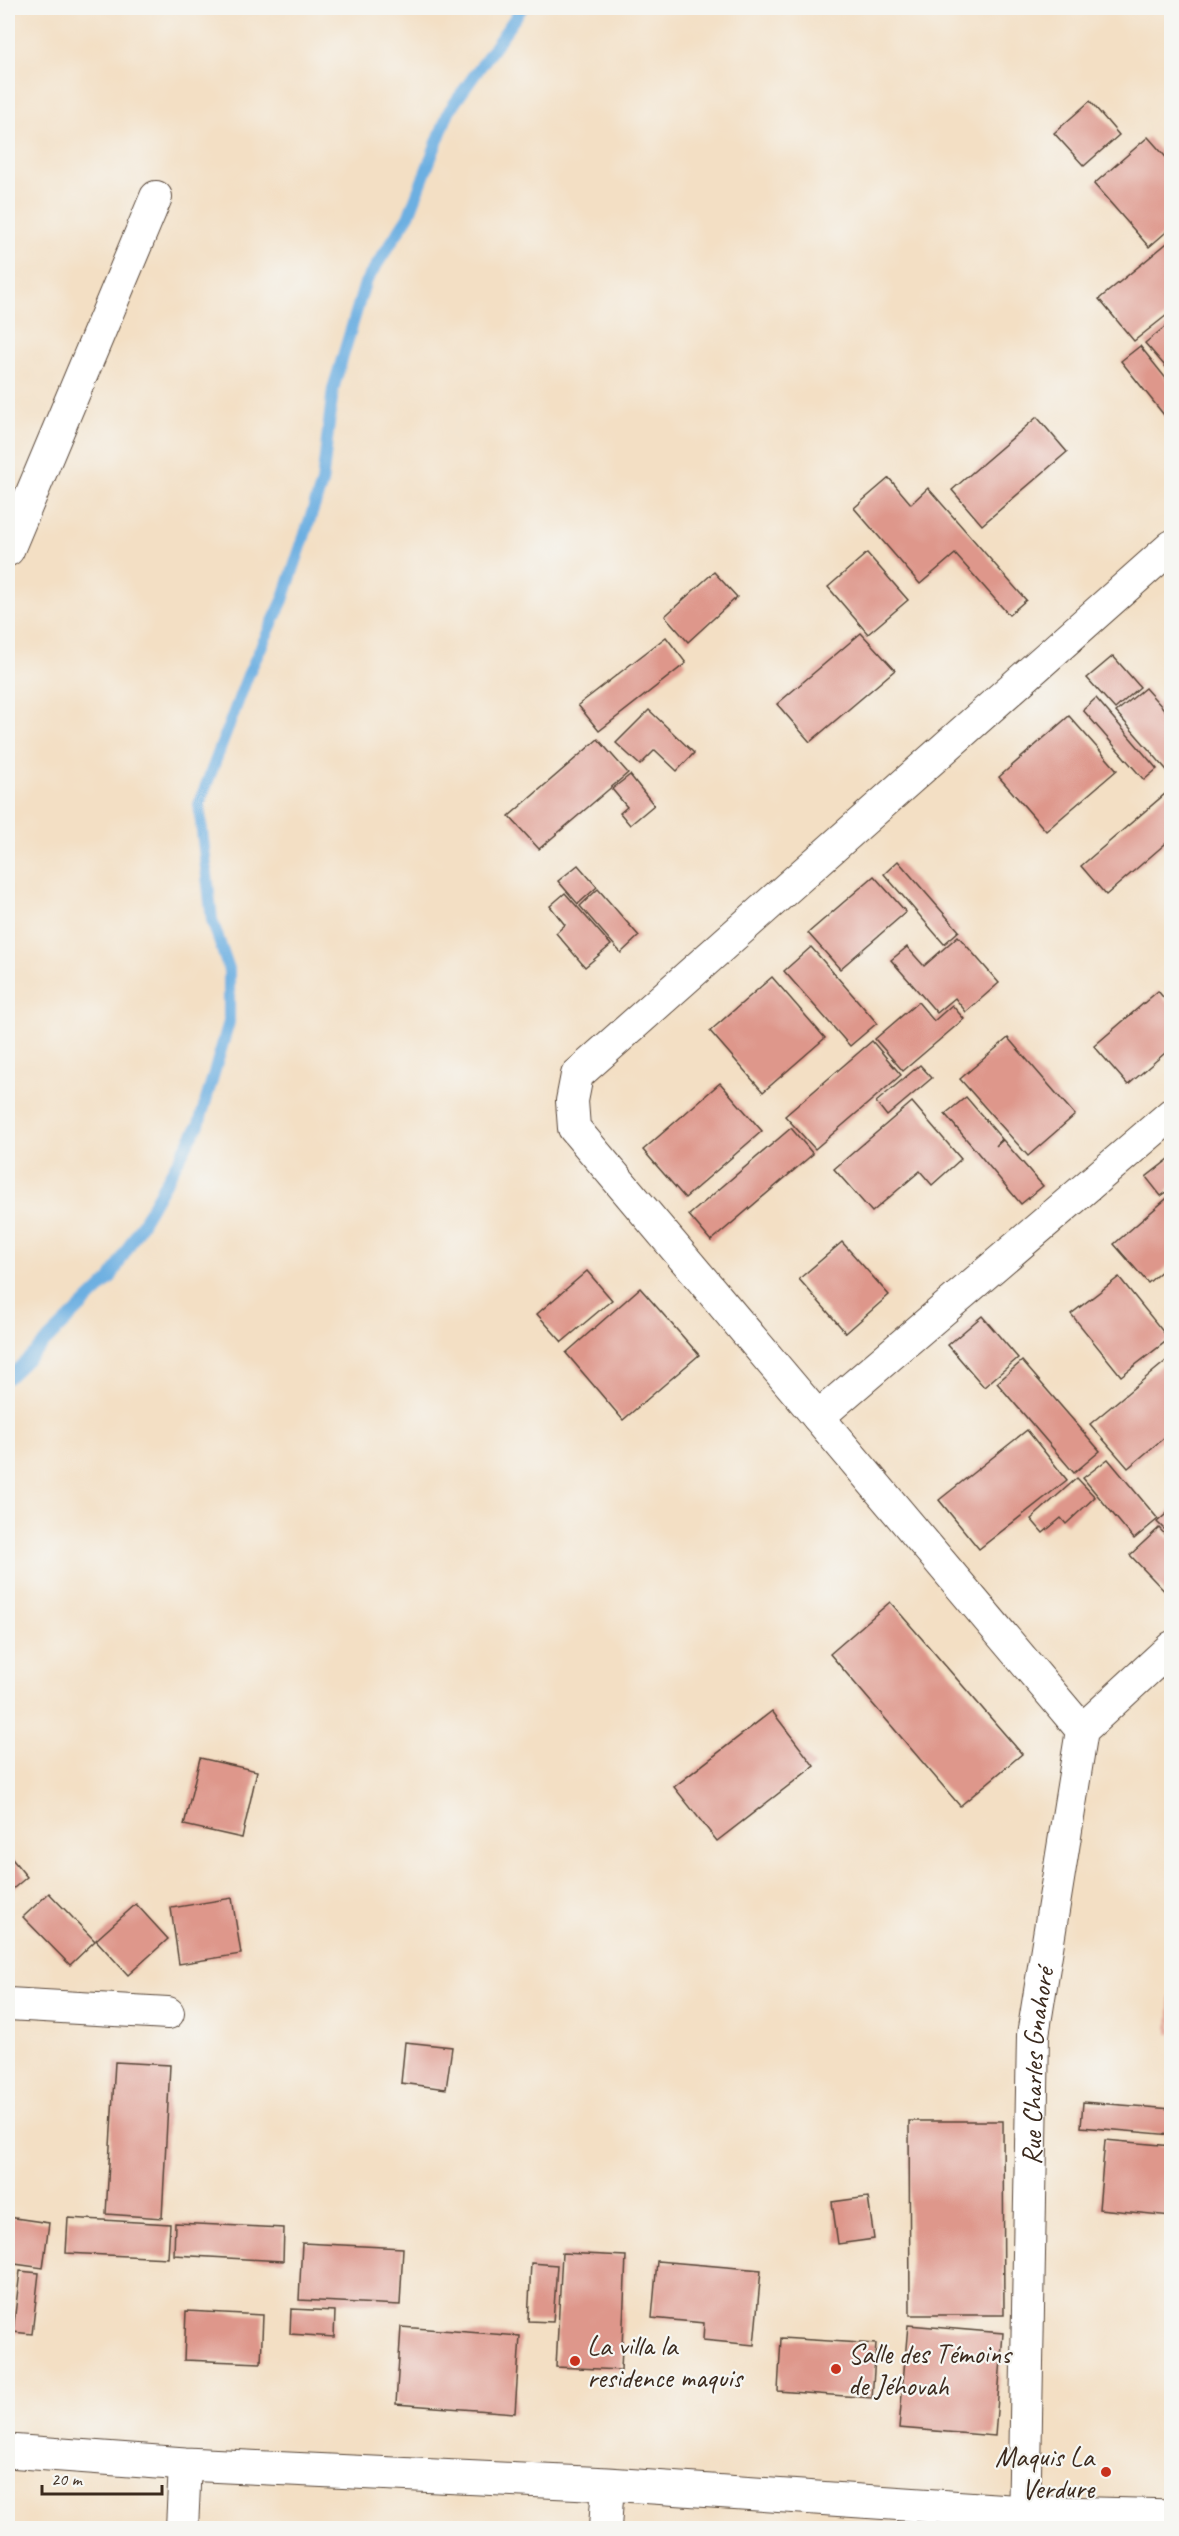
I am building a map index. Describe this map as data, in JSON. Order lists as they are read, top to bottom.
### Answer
{
  "streets": {
    "street": ["Rue Charles Gnahoré"]
  },
  "places": ["La villa la residence maquis", "Salle des Témoins de Jéhovah", "Maquis La Verdure"],
  "scale_bar": "20 m"
}
